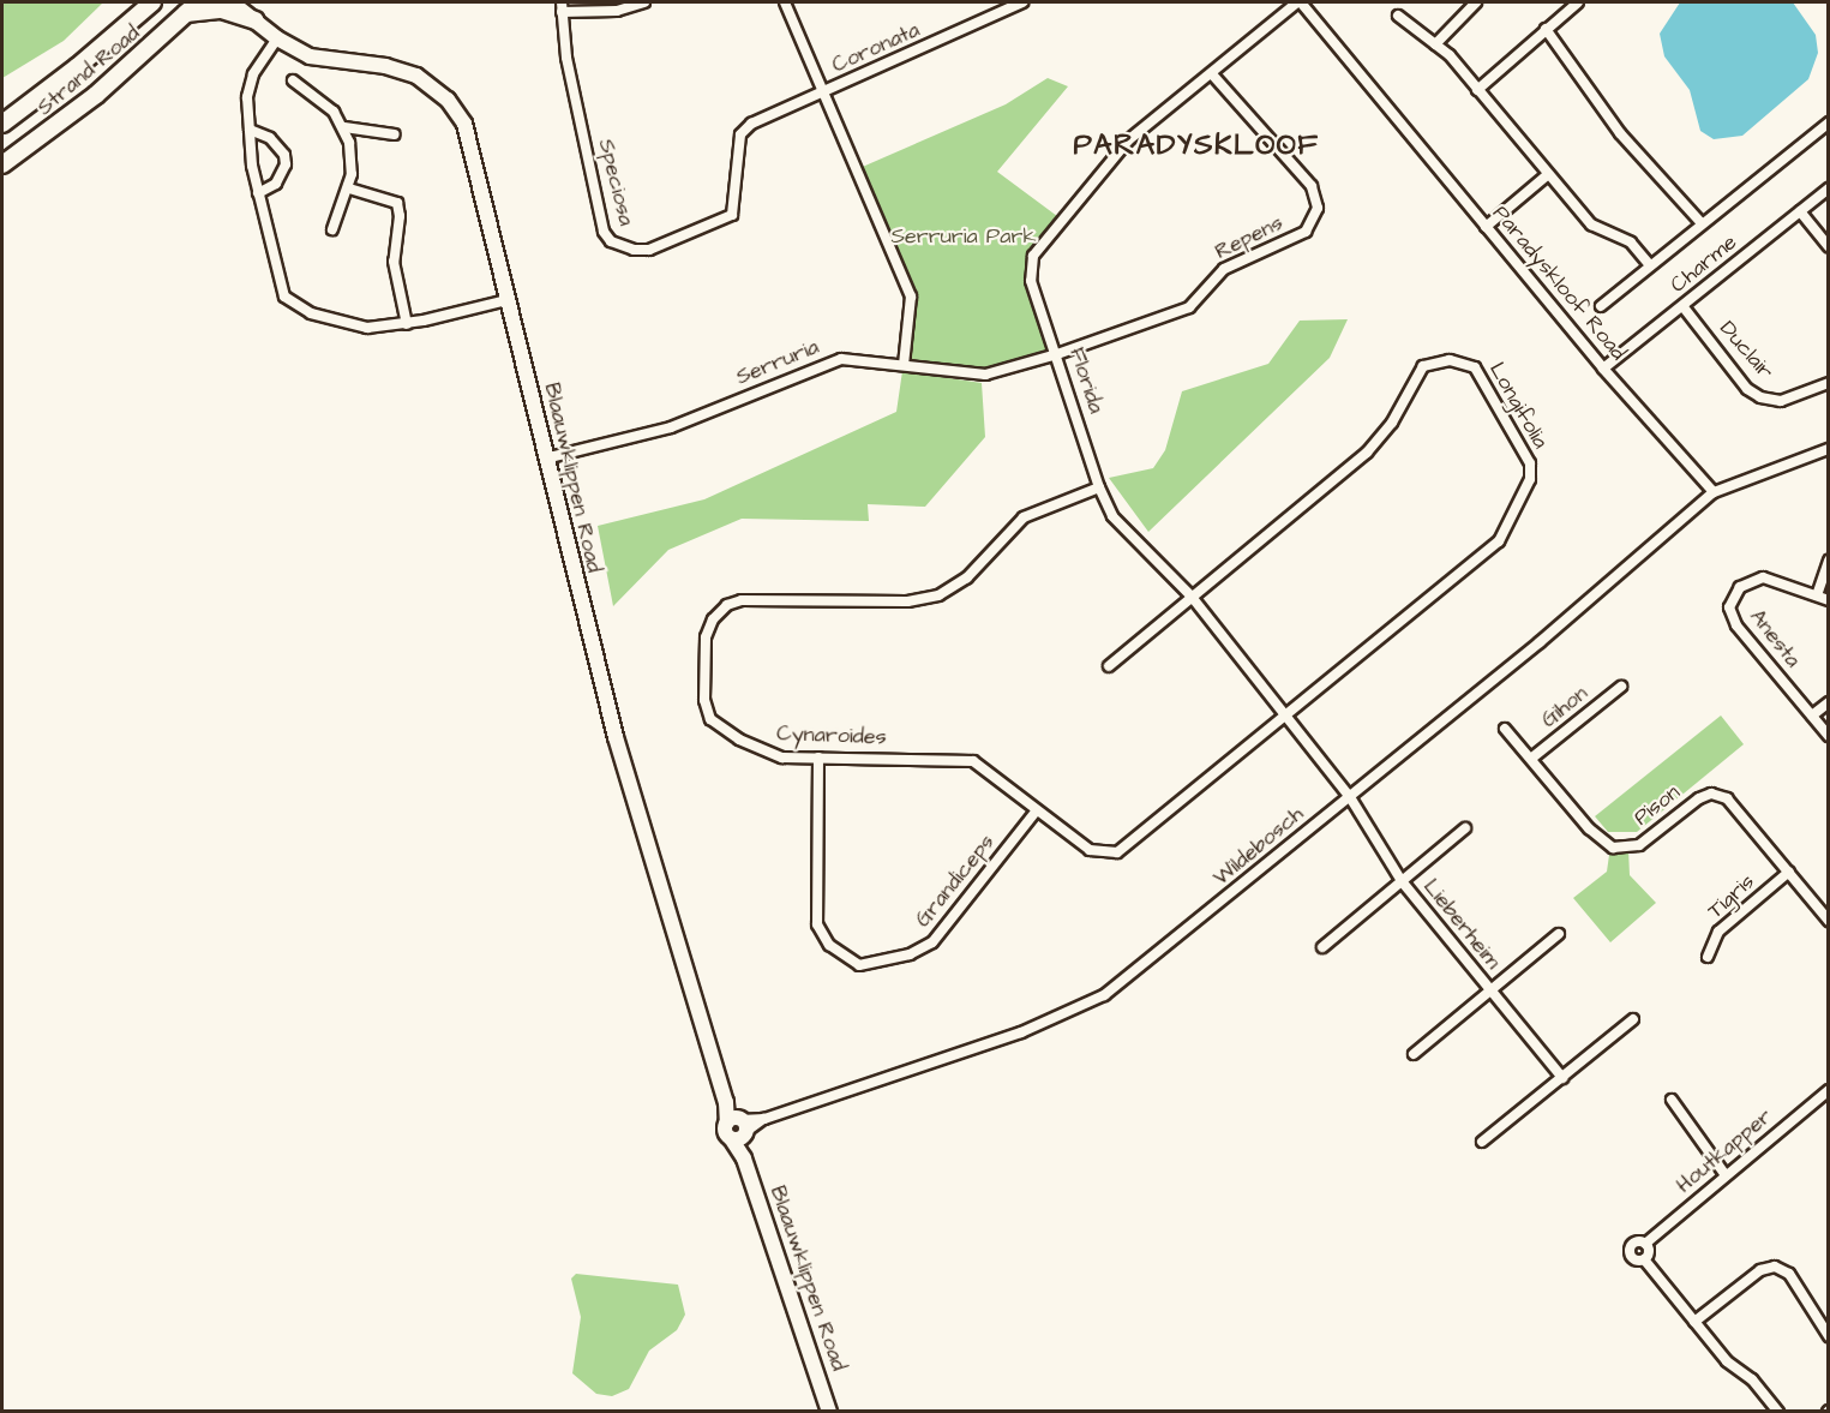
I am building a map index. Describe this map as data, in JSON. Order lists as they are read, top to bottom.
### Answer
{
  "streets": {
    "main road": ["Strand Road"],
    "street": [
      "Coronata",
      "Speciosa",
      "Repens",
      "Charme",
      "Paradyskloof Road",
      "Duclair",
      "Serruria",
      "Florida",
      "Longifolia",
      "Blaauwklippen Road",
      "Anesta",
      "Gihon",
      "Cynaroides",
      "Pison",
      "Wildebosch",
      "Grandiceps",
      "Tigris",
      "Lieberheim",
      "Houtkapper"
    ]
  },
  "crossings": [
    ["Coronata", "Speciosa"],
    ["Repens", "Serruria"],
    ["Repens", "Florida"],
    ["Charme", "Paradyskloof Road"],
    ["Charme", "Duclair"],
    ["Paradyskloof Road", "Florida"],
    ["Paradyskloof Road", "Wildebosch"],
    ["Serruria", "Blaauwklippen Road"],
    ["Florida", "Longifolia"],
    ["Florida", "Cynaroides"],
    ["Florida", "Wildebosch"],
    ["Florida", "Lieberheim"],
    ["Longifolia", "Cynaroides"],
    ["Blaauwklippen Road", "Wildebosch"],
    ["Gihon", "Pison"],
    ["Cynaroides", "Grandiceps"],
    ["Pison", "Tigris"],
    ["Wildebosch", "Lieberheim"]
  ],
  "districts": ["PARADYSKLOOF"],
  "parks": ["Serruria Park"]
}
